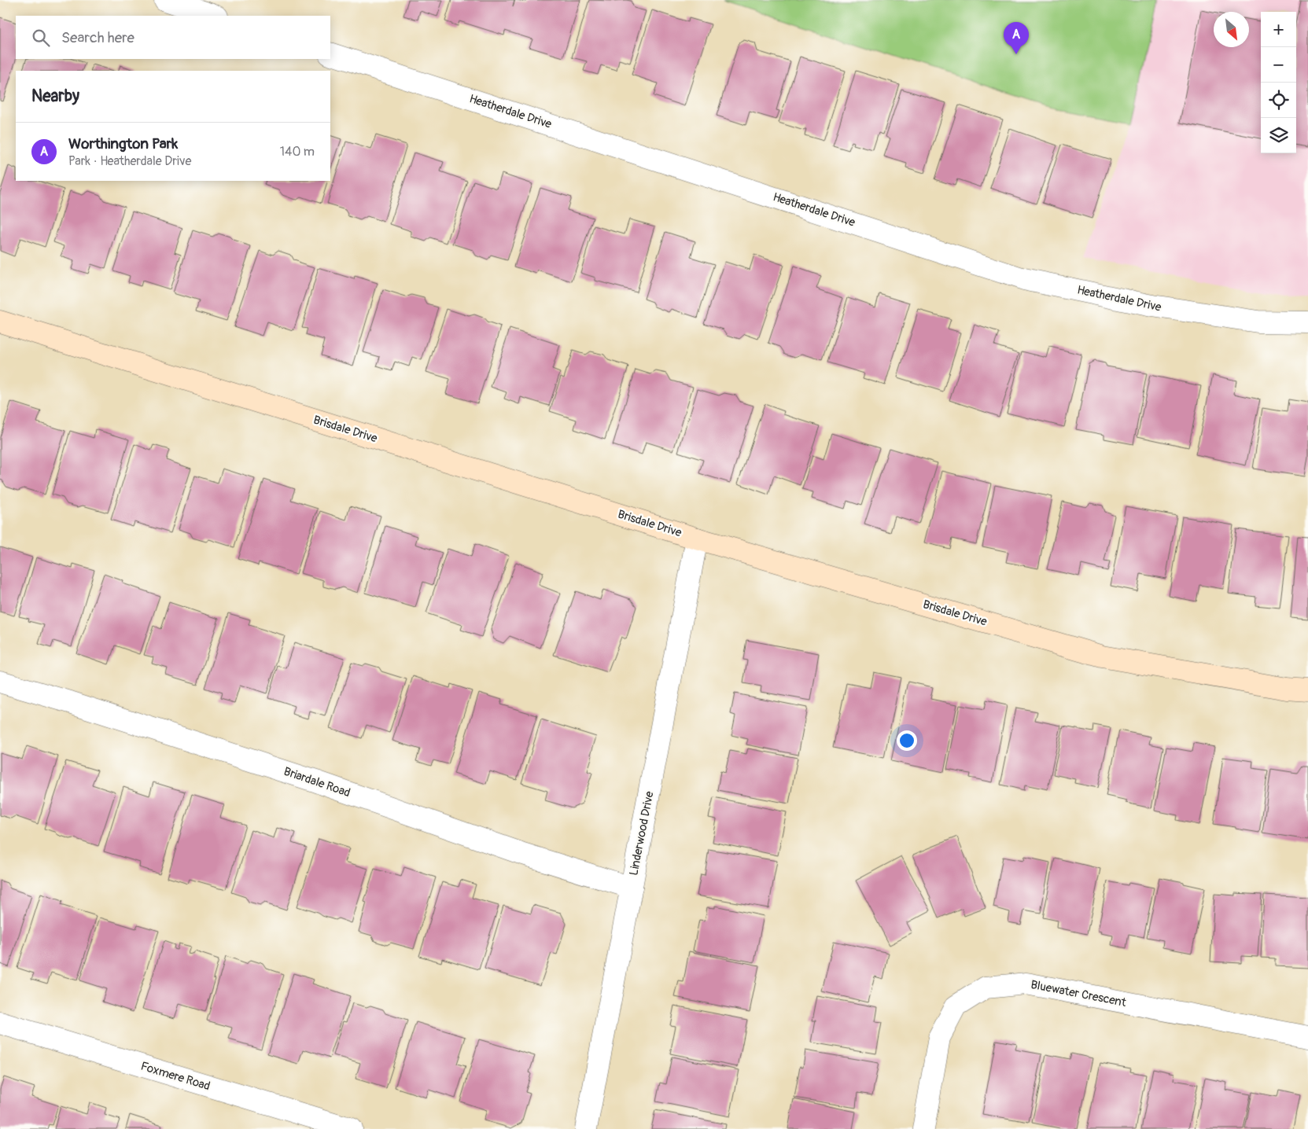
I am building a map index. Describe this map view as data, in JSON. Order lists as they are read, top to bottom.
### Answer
{
  "streets": {
    "street": [
      "Heatherdale Drive",
      "Brisdale Drive",
      "Briardale Road",
      "Linderwood Drive",
      "Bluewater Crescent",
      "Foxmere Road"
    ]
  },
  "crossings": [
    ["Brisdale Drive", "Linderwood Drive"],
    ["Briardale Road", "Linderwood Drive"]
  ],
  "north": "bottom right",
  "page": {
    "map_buttons": ["+", "−"],
    "search": "Search here",
    "pins": "A",
    "heading": "Nearby",
    "list": [
      {
        "mark": "A",
        "name": "Worthington Park",
        "note": "Park · Heatherdale Drive",
        "value": "140 m"
      }
    ]
  }
}
